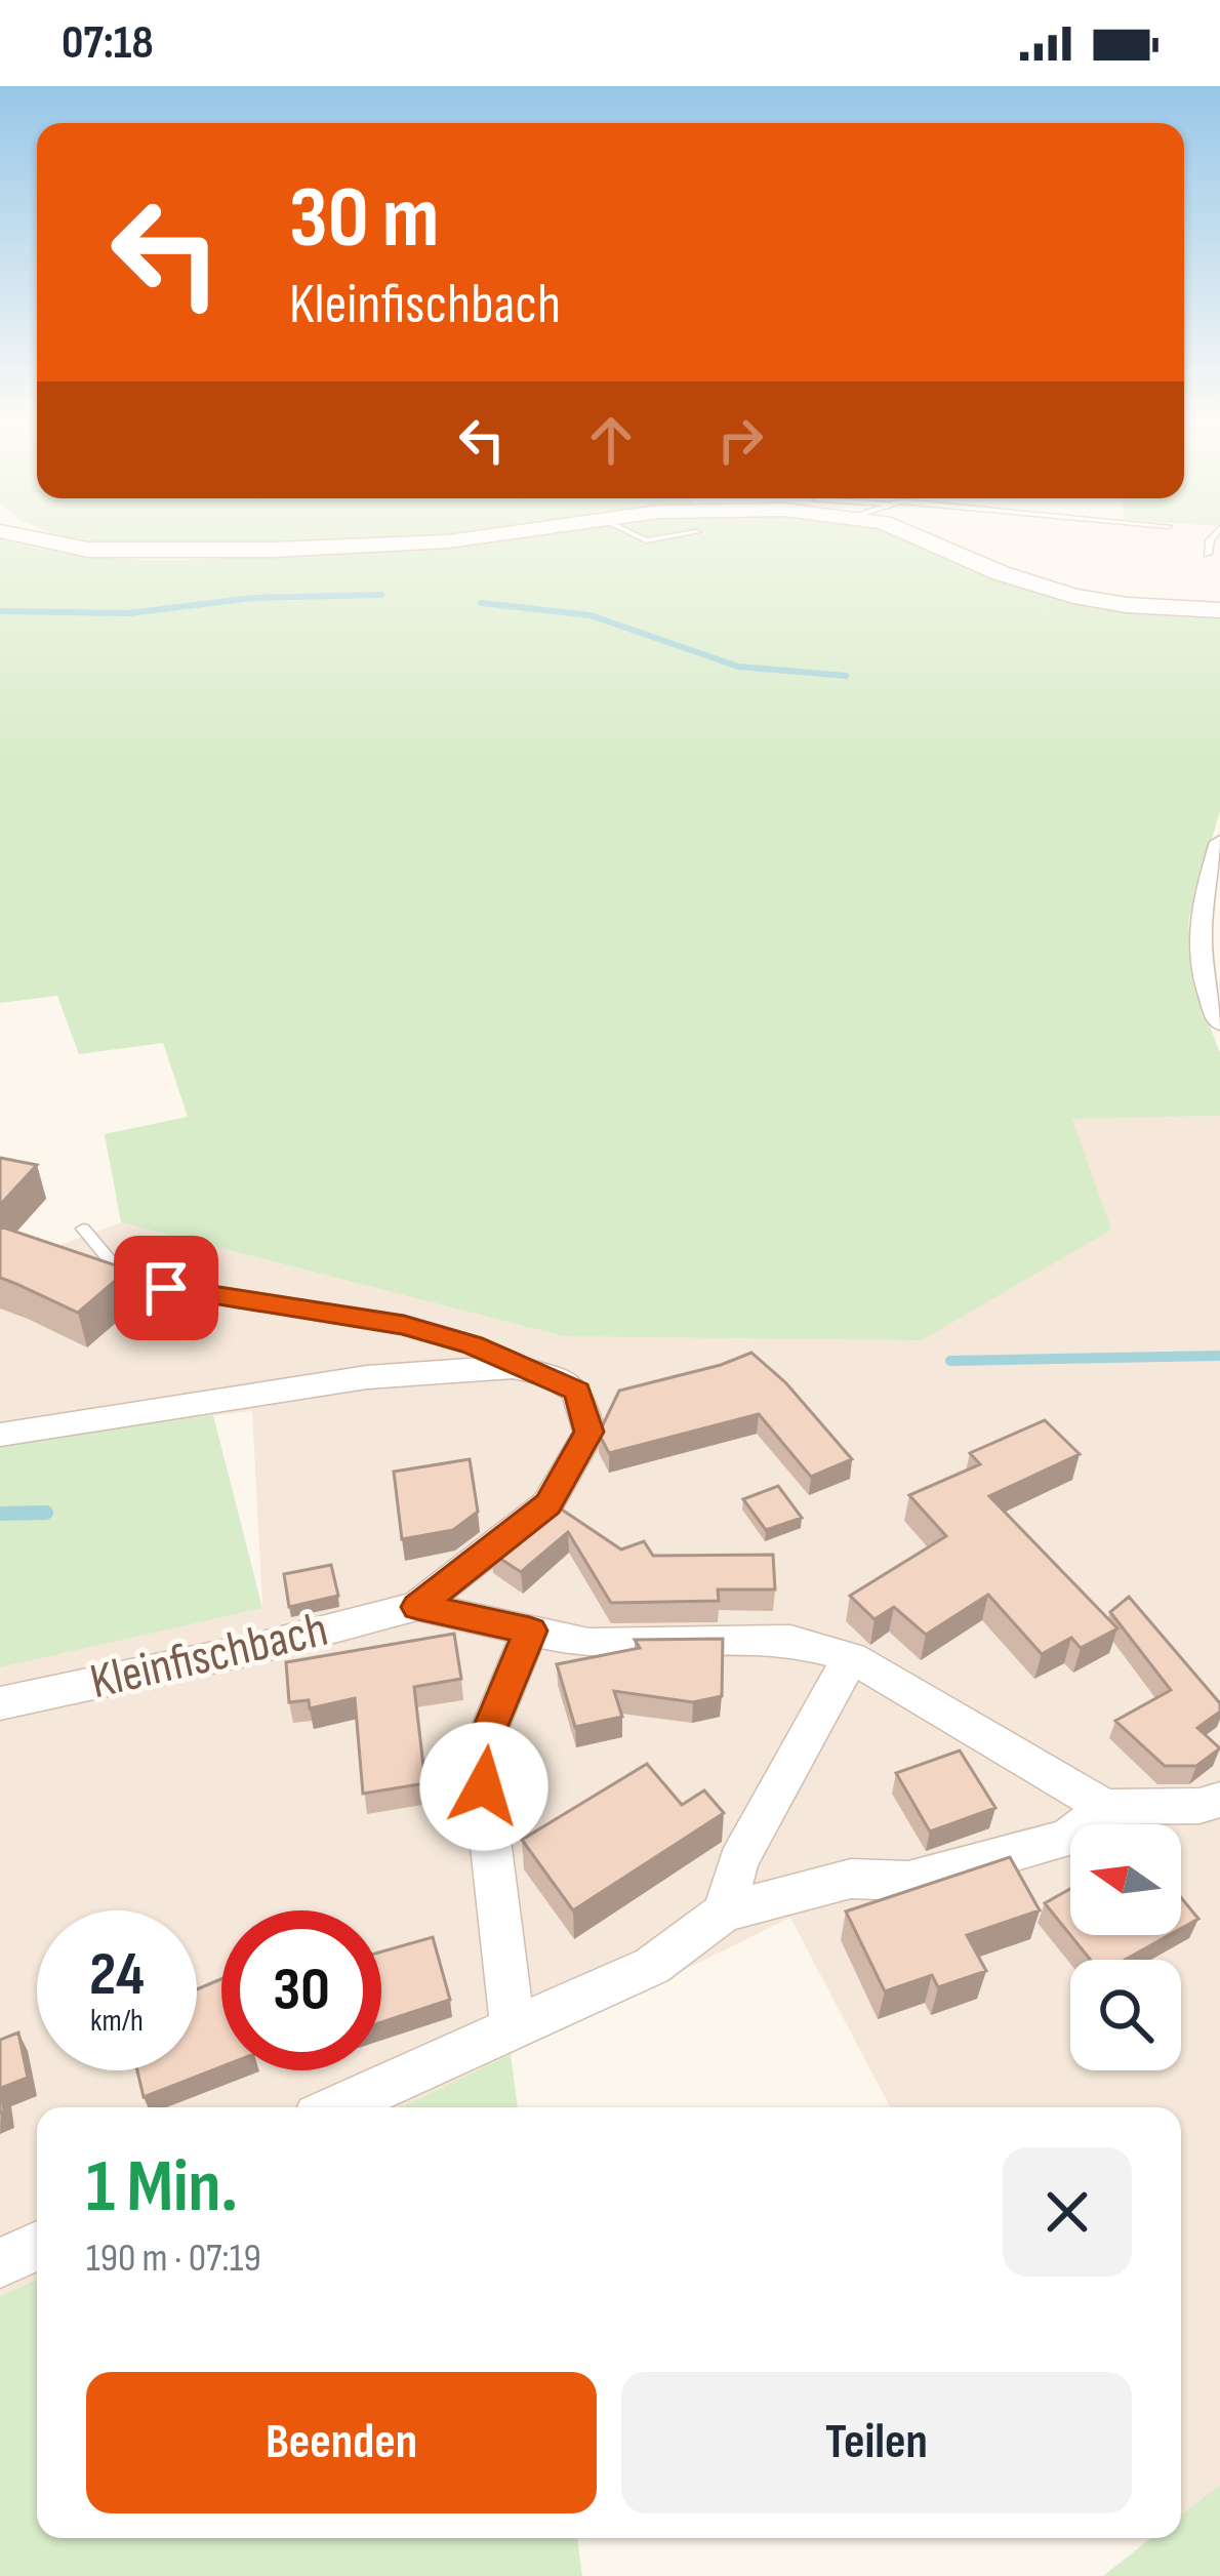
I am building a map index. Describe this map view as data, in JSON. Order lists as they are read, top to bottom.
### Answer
{
  "streets": {
    "street": ["Kleinfischbach"]
  },
  "north": "left",
  "page": {
    "status": "07:18",
    "turn": ["30 m", "Kleinfischbach"],
    "speed": "24 km/h",
    "limit": "30",
    "heading": ["1 Min.", "190 m · 07:19"],
    "buttons": ["Beenden", "Teilen"]
  }
}
